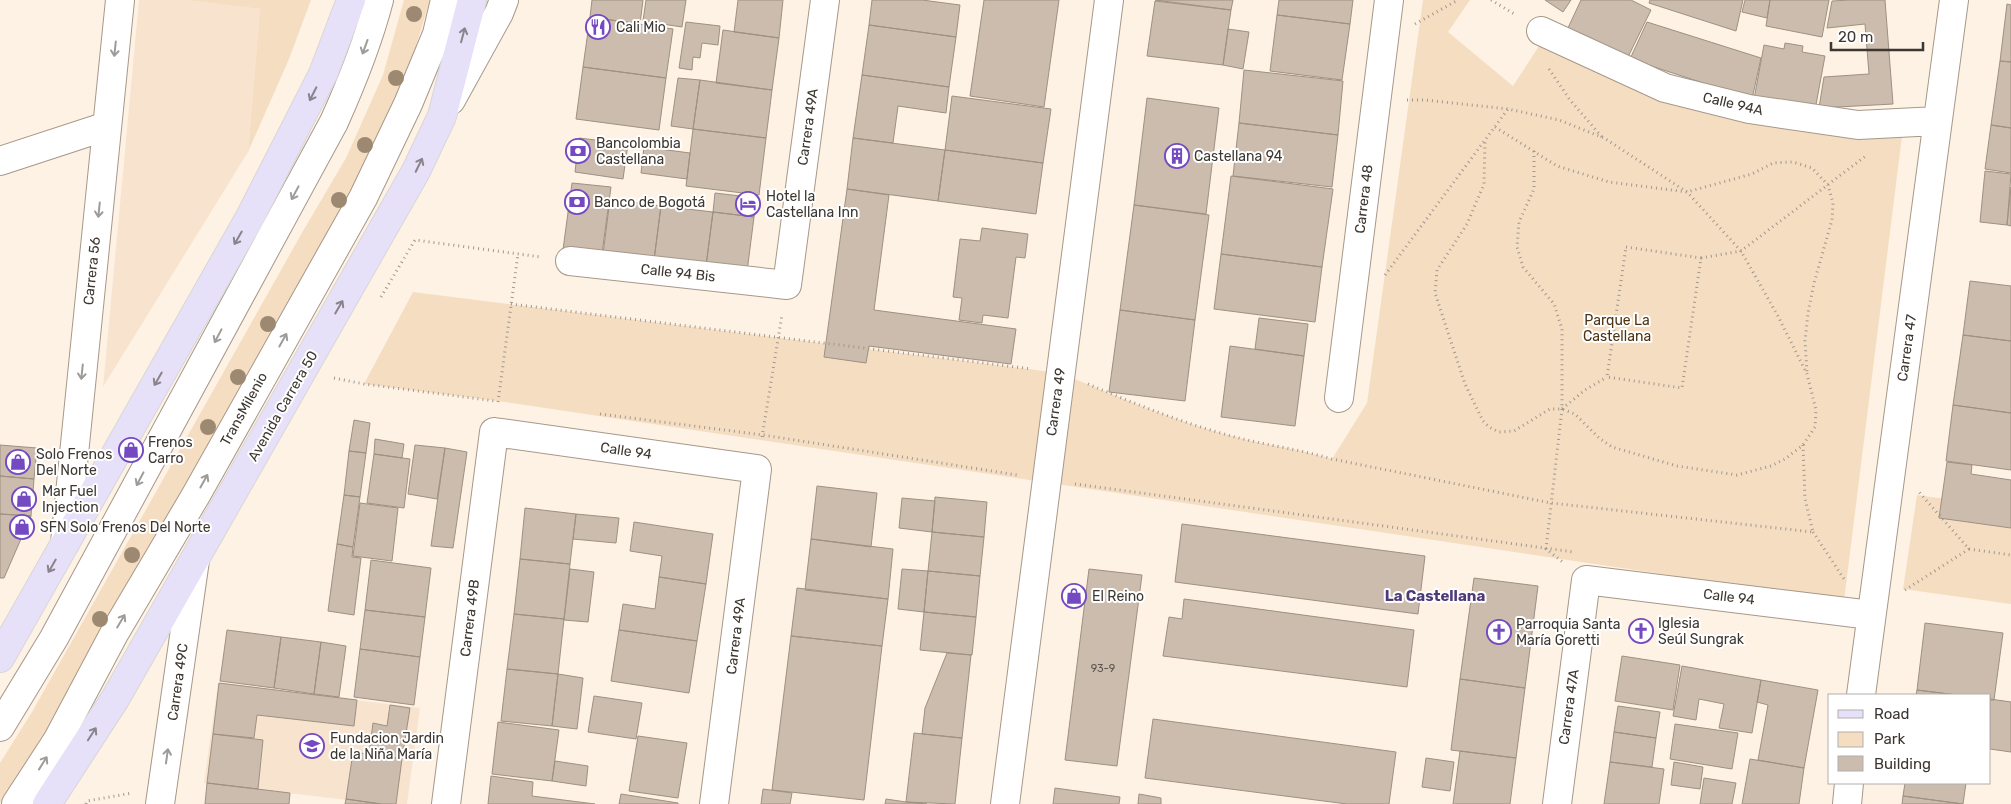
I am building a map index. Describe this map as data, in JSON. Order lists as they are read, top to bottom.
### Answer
{
  "streets": {
    "main road": ["Avenida Carrera 50"],
    "street": [
      "Calle 94A",
      "Carrera 49A",
      "Carrera 48",
      "Carrera 56",
      "Calle 94 Bis",
      "Carrera 47",
      "Carrera 49",
      "TransMilenio",
      "Calle 94",
      "Carrera 49B",
      "Carrera 49C",
      "Carrera 47A"
    ]
  },
  "crossings": [
    ["Calle 94A", "Carrera 47"],
    ["Carrera 49A", "Calle 94 Bis"],
    ["Carrera 49A", "Calle 94"],
    ["Carrera 47", "Calle 94"],
    ["Avenida Carrera 50", "Carrera 49C"],
    ["Calle 94", "Carrera 49B"],
    ["Calle 94", "Carrera 47A"]
  ],
  "districts": ["La Castellana"],
  "parks": ["Parque La Castellana"],
  "places": {
    "restaurant": ["Cali Mio"],
    "bank": ["Bancolombia Castellana", "Banco de Bogotá"],
    "building": ["Castellana 94"],
    "hotel": ["Hotel la Castellana Inn"],
    "shop": [
      "Frenos Carro",
      "Solo Frenos Del Norte",
      "Mar Fuel Injection",
      "SFN Solo Frenos Del Norte",
      "El Reino"
    ],
    "church": ["Iglesia Seúl Sungrak", "Parroquia Santa María Goretti"],
    "school or university": ["Fundacion Jardin de la Niña María"]
  },
  "house_numbers": ["93-9"],
  "legend": ["Road", "Park", "Building"],
  "scale_bar": "20 m"
}
